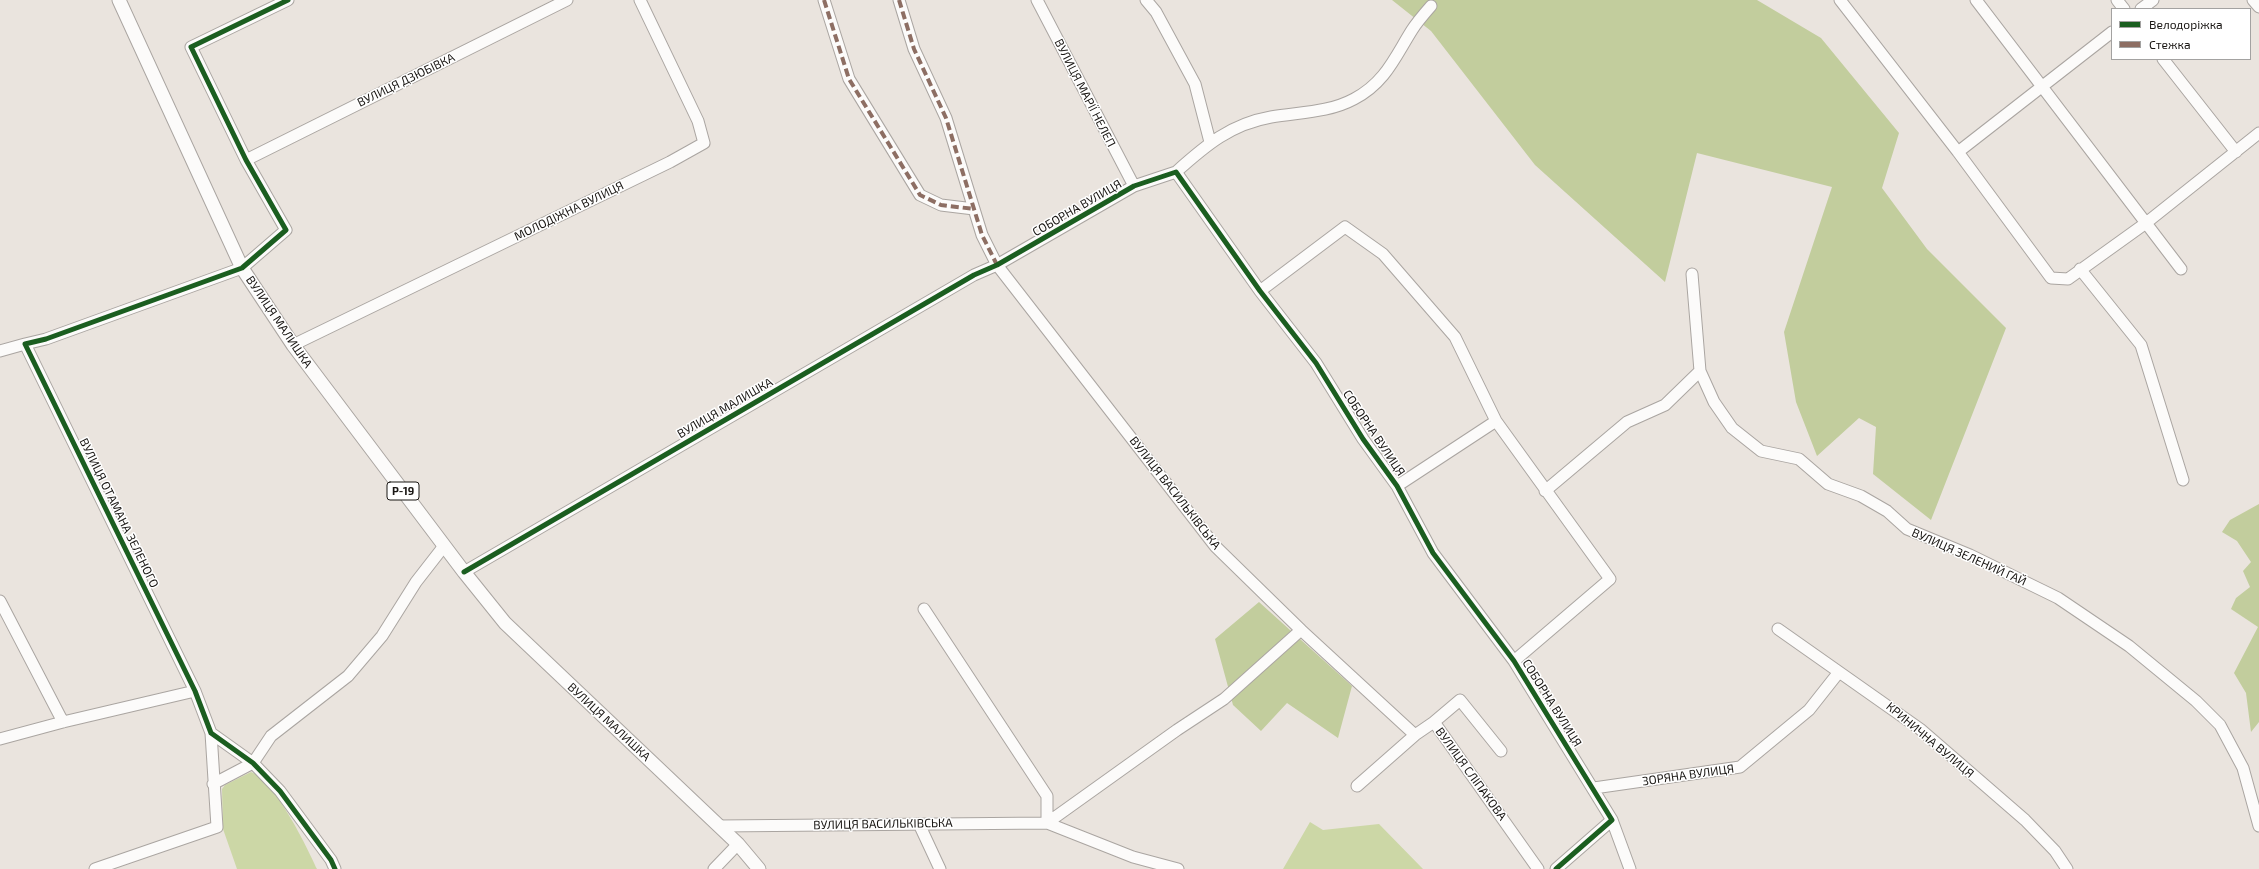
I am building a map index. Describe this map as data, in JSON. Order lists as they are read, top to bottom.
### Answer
{
  "streets": {
    "main road": ["ВУЛИЦЯ МАЛИШКА", "Р-19"],
    "street": [
      "ВУЛИЦЯ ДЗЮБІВКА",
      "ВУЛИЦЯ МАРІЇ НЕЛЕП",
      "СОБОРНА ВУЛИЦЯ",
      "МОЛОДІЖНА ВУЛИЦЯ",
      "ВУЛИЦЯ ВАСИЛЬКІВСЬКА",
      "ВУЛИЦЯ ОТАМАНА ЗЕЛЕНОГО",
      "ВУЛИЦЯ ЗЕЛЕНИЙ ГАЙ",
      "КРИНИЧНА ВУЛИЦЯ",
      "ВУЛИЦЯ СЛІПАКОВА",
      "ЗОРЯНА ВУЛИЦЯ"
    ]
  },
  "crossings": [
    ["ВУЛИЦЯ МАРІЇ НЕЛЕП", "СОБОРНА ВУЛИЦЯ"],
    ["СОБОРНА ВУЛИЦЯ", "ВУЛИЦЯ МАЛИШКА"],
    ["СОБОРНА ВУЛИЦЯ", "ВУЛИЦЯ ВАСИЛЬКІВСЬКА"],
    ["СОБОРНА ВУЛИЦЯ", "ЗОРЯНА ВУЛИЦЯ"],
    ["МОЛОДІЖНА ВУЛИЦЯ", "ВУЛИЦЯ МАЛИШКА"],
    ["ВУЛИЦЯ МАЛИШКА", "ВУЛИЦЯ ВАСИЛЬКІВСЬКА"],
    ["ВУЛИЦЯ ВАСИЛЬКІВСЬКА", "ВУЛИЦЯ СЛІПАКОВА"],
    ["КРИНИЧНА ВУЛИЦЯ", "ЗОРЯНА ВУЛИЦЯ"]
  ],
  "legend": ["Велодоріжка", "Стежка"]
}
